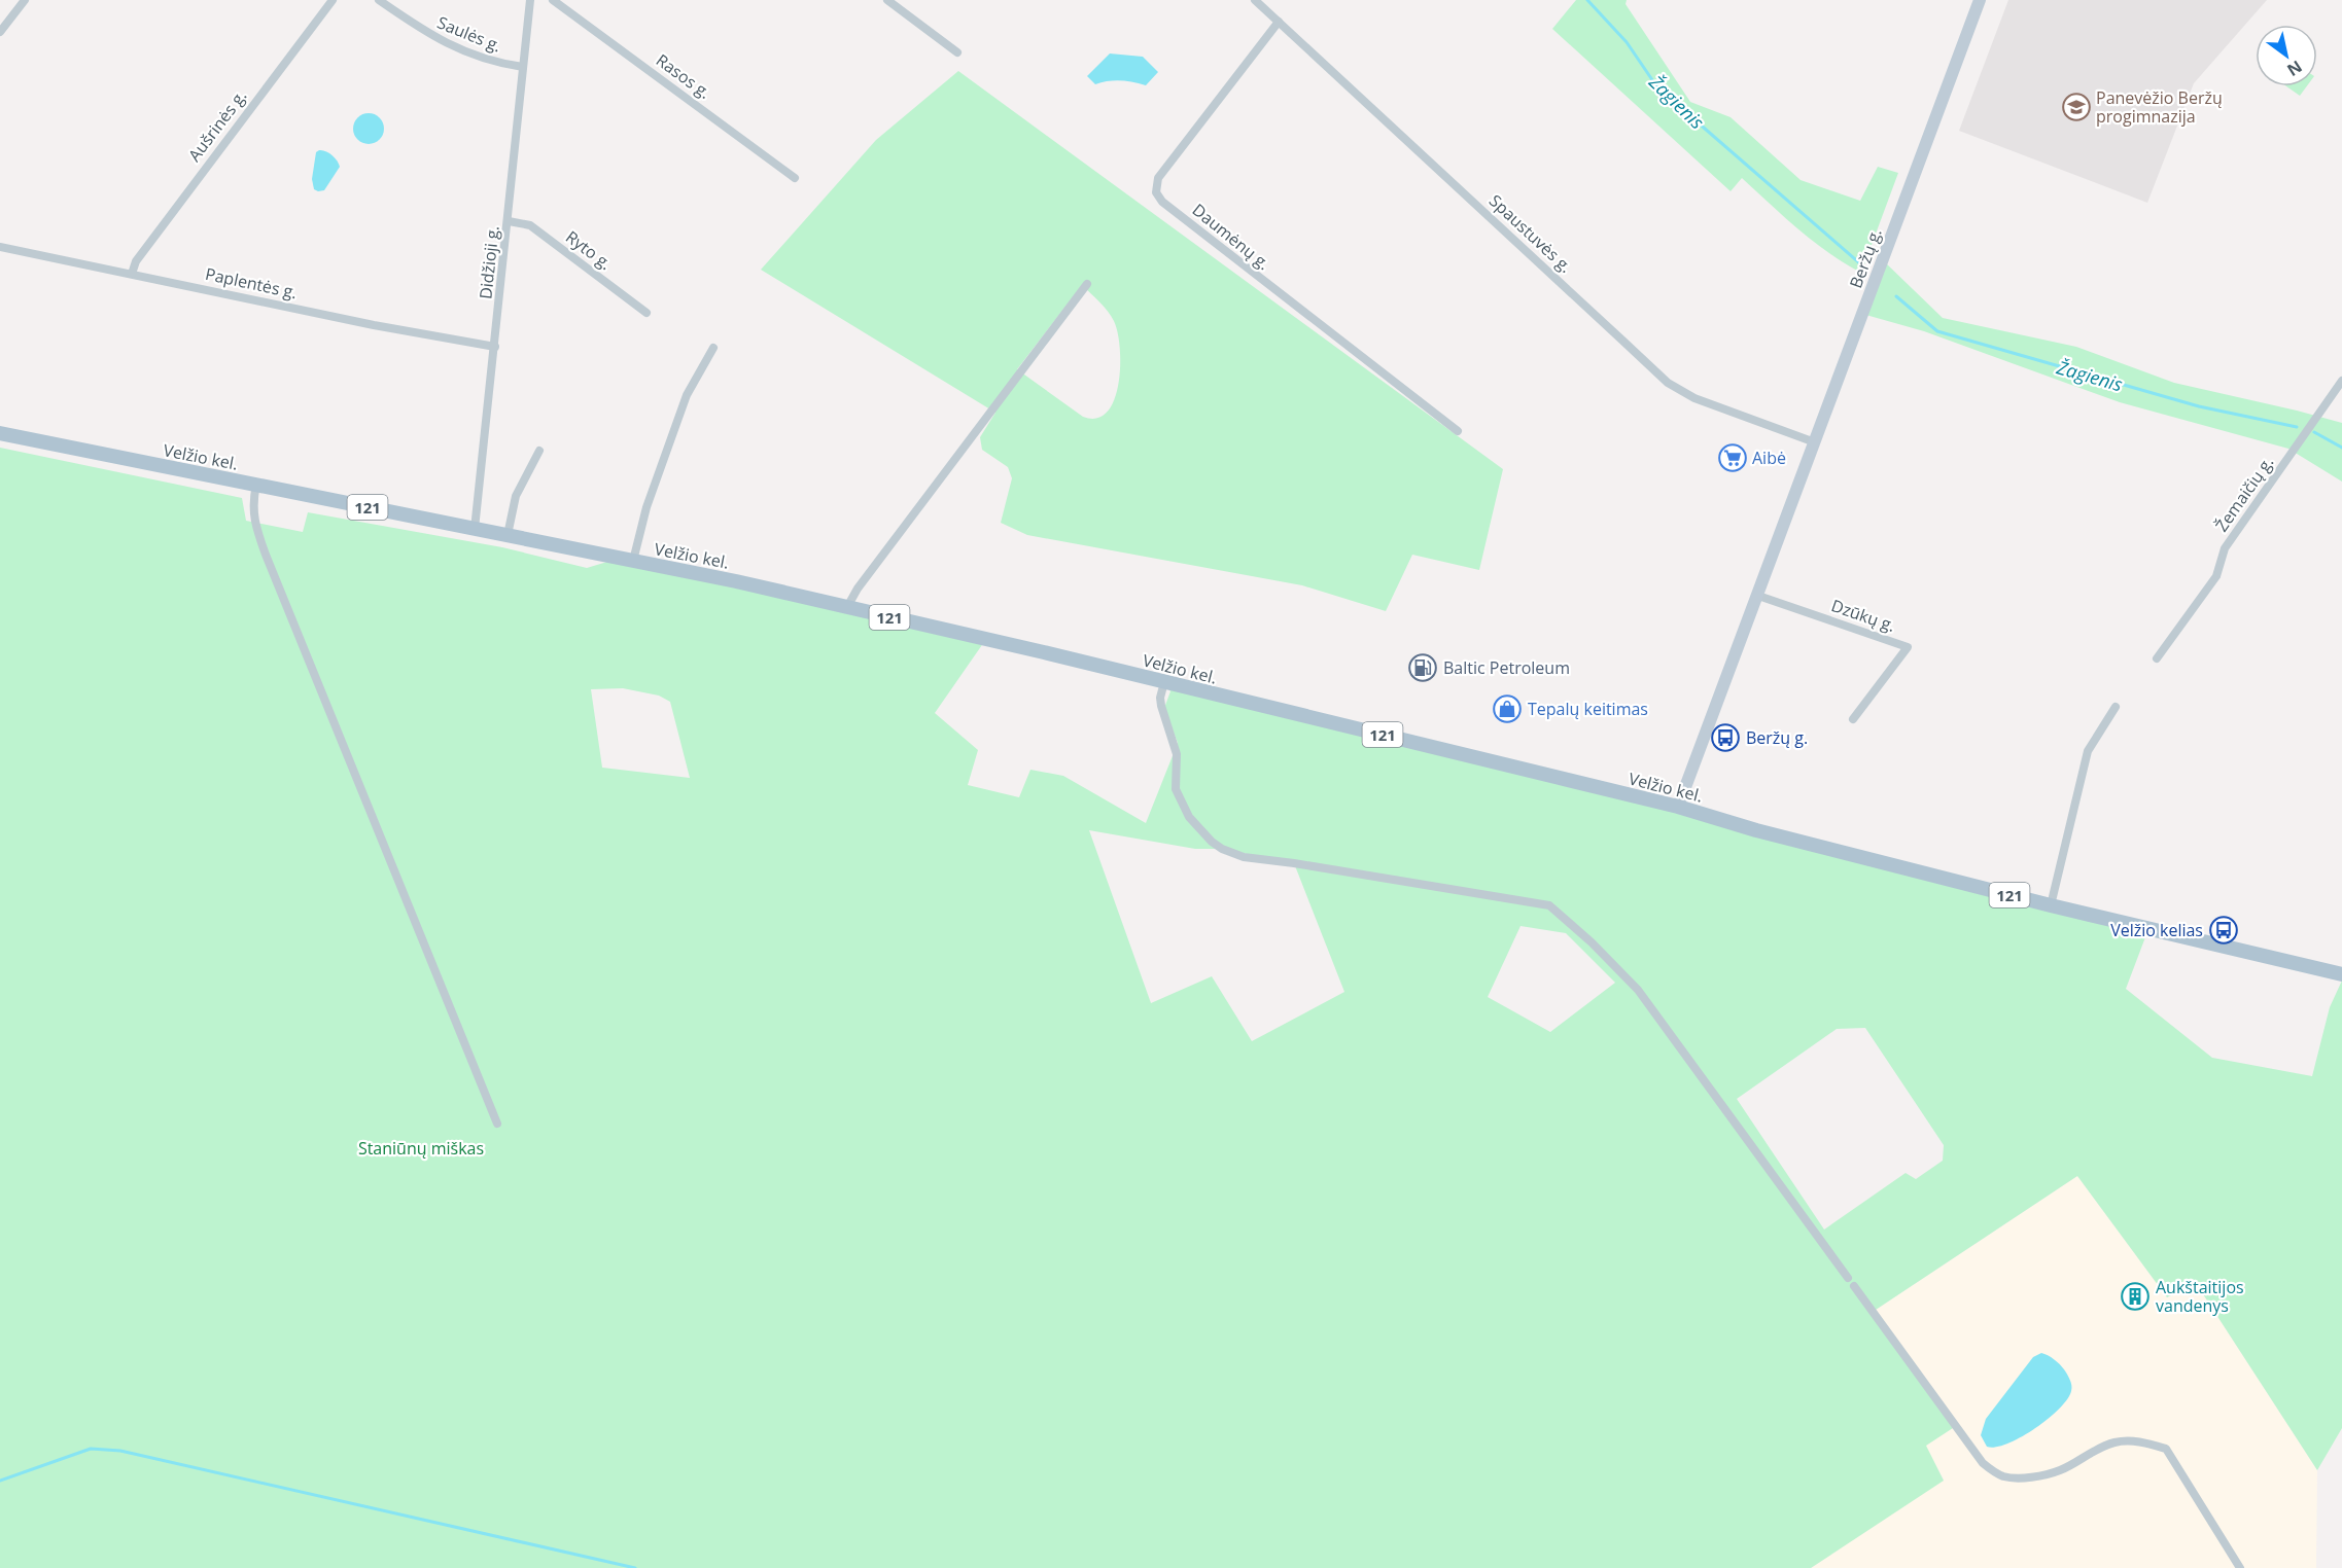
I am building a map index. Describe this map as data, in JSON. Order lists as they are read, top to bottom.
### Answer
{
  "streets": {
    "main road": ["Beržų g.", "Velžio kel.", "121"],
    "street": [
      "Saulės g.",
      "Rasos g.",
      "Aušrinės g.",
      "Spaustuvės g.",
      "Daumėnų g.",
      "Ryto g.",
      "Didžioji g.",
      "Paplentės g.",
      "Žemaičių g.",
      "Dzūkų g."
    ]
  },
  "crossings": [
    ["Saulės g.", "Didžioji g."],
    ["Aušrinės g.", "Paplentės g."],
    ["Spaustuvės g.", "Daumėnų g."],
    ["Spaustuvės g.", "Beržų g."],
    ["Ryto g.", "Didžioji g."],
    ["Beržų g.", "Velžio kel."],
    ["Beržų g.", "Dzūkų g."],
    ["Didžioji g.", "Paplentės g."],
    ["Didžioji g.", "Velžio kel."]
  ],
  "water": ["Žagienis"],
  "parks": ["Staniūnų miškas"],
  "places": {
    "school or university": ["Panevėžio Beržų progimnazija"],
    "supermarket": ["Aibė"],
    "fuel station": ["Baltic Petroleum"],
    "shop": ["Tepalų keitimas"],
    "bus stop": ["Beržų g.", "Velžio kelias"],
    "building": ["Aukštaitijos vandenys"]
  },
  "north": "bottom right"
}
